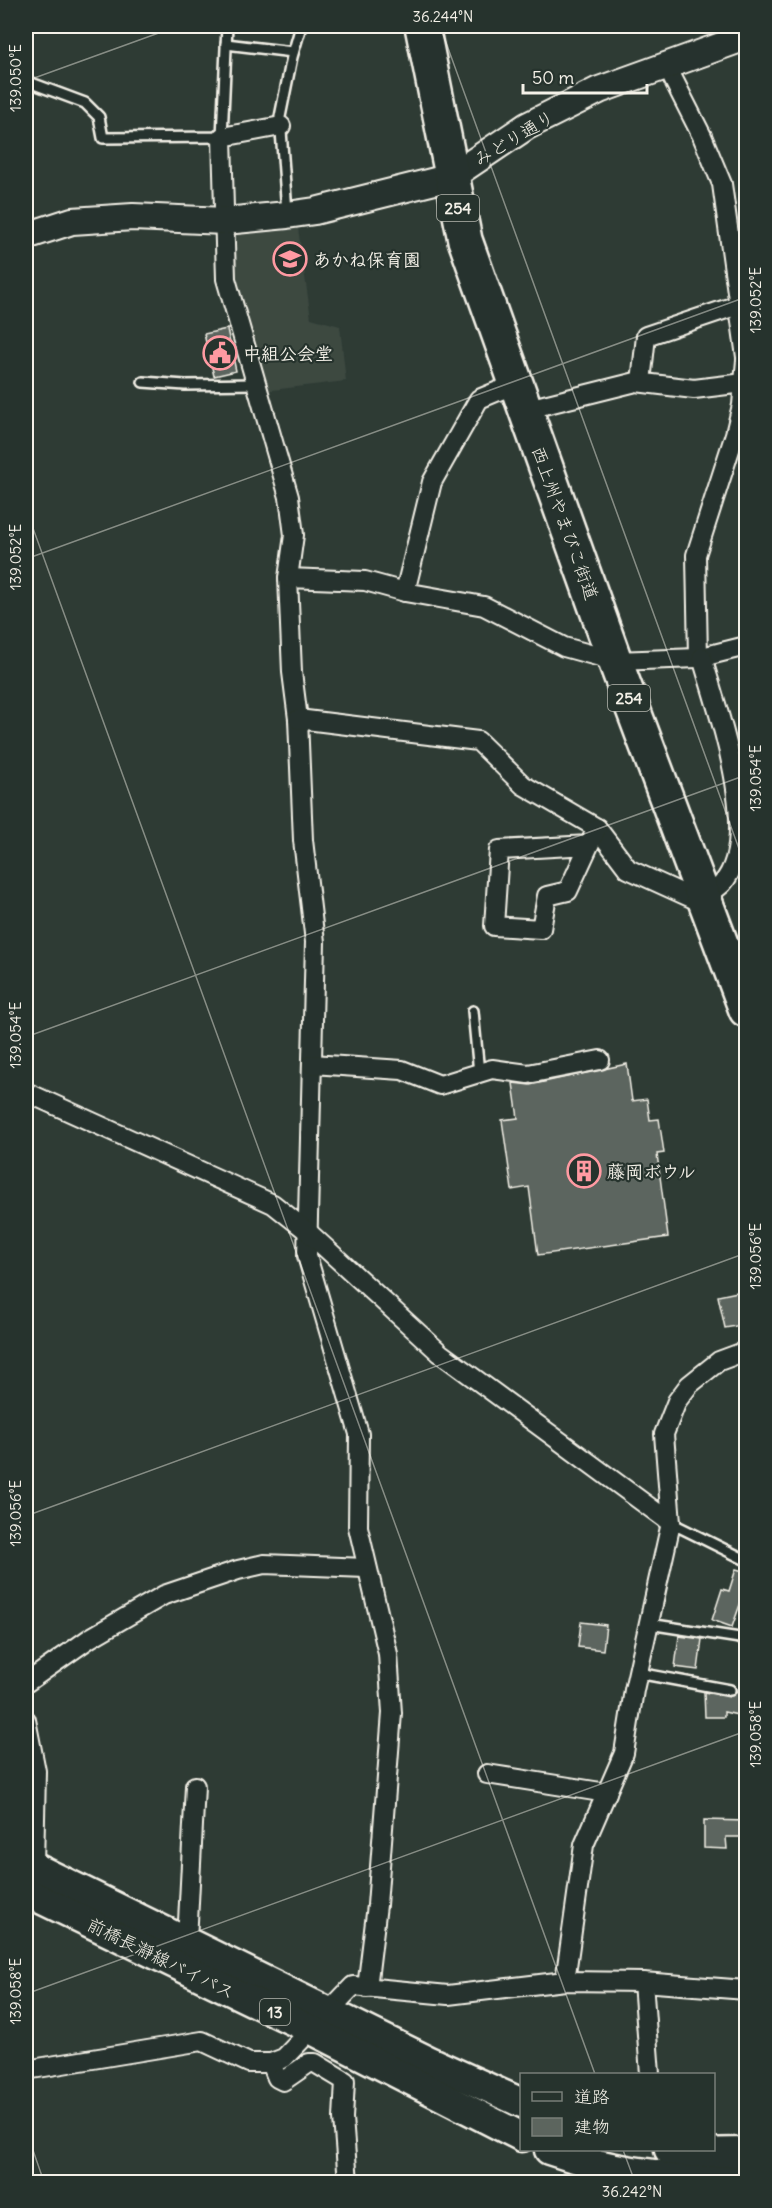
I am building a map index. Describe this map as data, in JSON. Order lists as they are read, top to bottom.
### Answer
{
  "streets": {
    "highway": ["254", "西上州やまびこ街道"],
    "main road": ["前橋長瀞線バイパス", "13"],
    "street": ["みどり通り"]
  },
  "crossings": [
    ["みどり通り", "西上州やまびこ街道"]
  ],
  "places": {
    "school or university": ["あかね保育園"],
    "public building": ["中組公会堂"],
    "building": ["藤岡ボウル"]
  },
  "legend": ["道路", "建物"],
  "scale_bar": "50 m",
  "coordinates": [
    "36.244°N",
    "139.050°E",
    "139.052°E",
    "139.054°E",
    "139.056°E",
    "139.058°E",
    "36.242°N"
  ]
}
